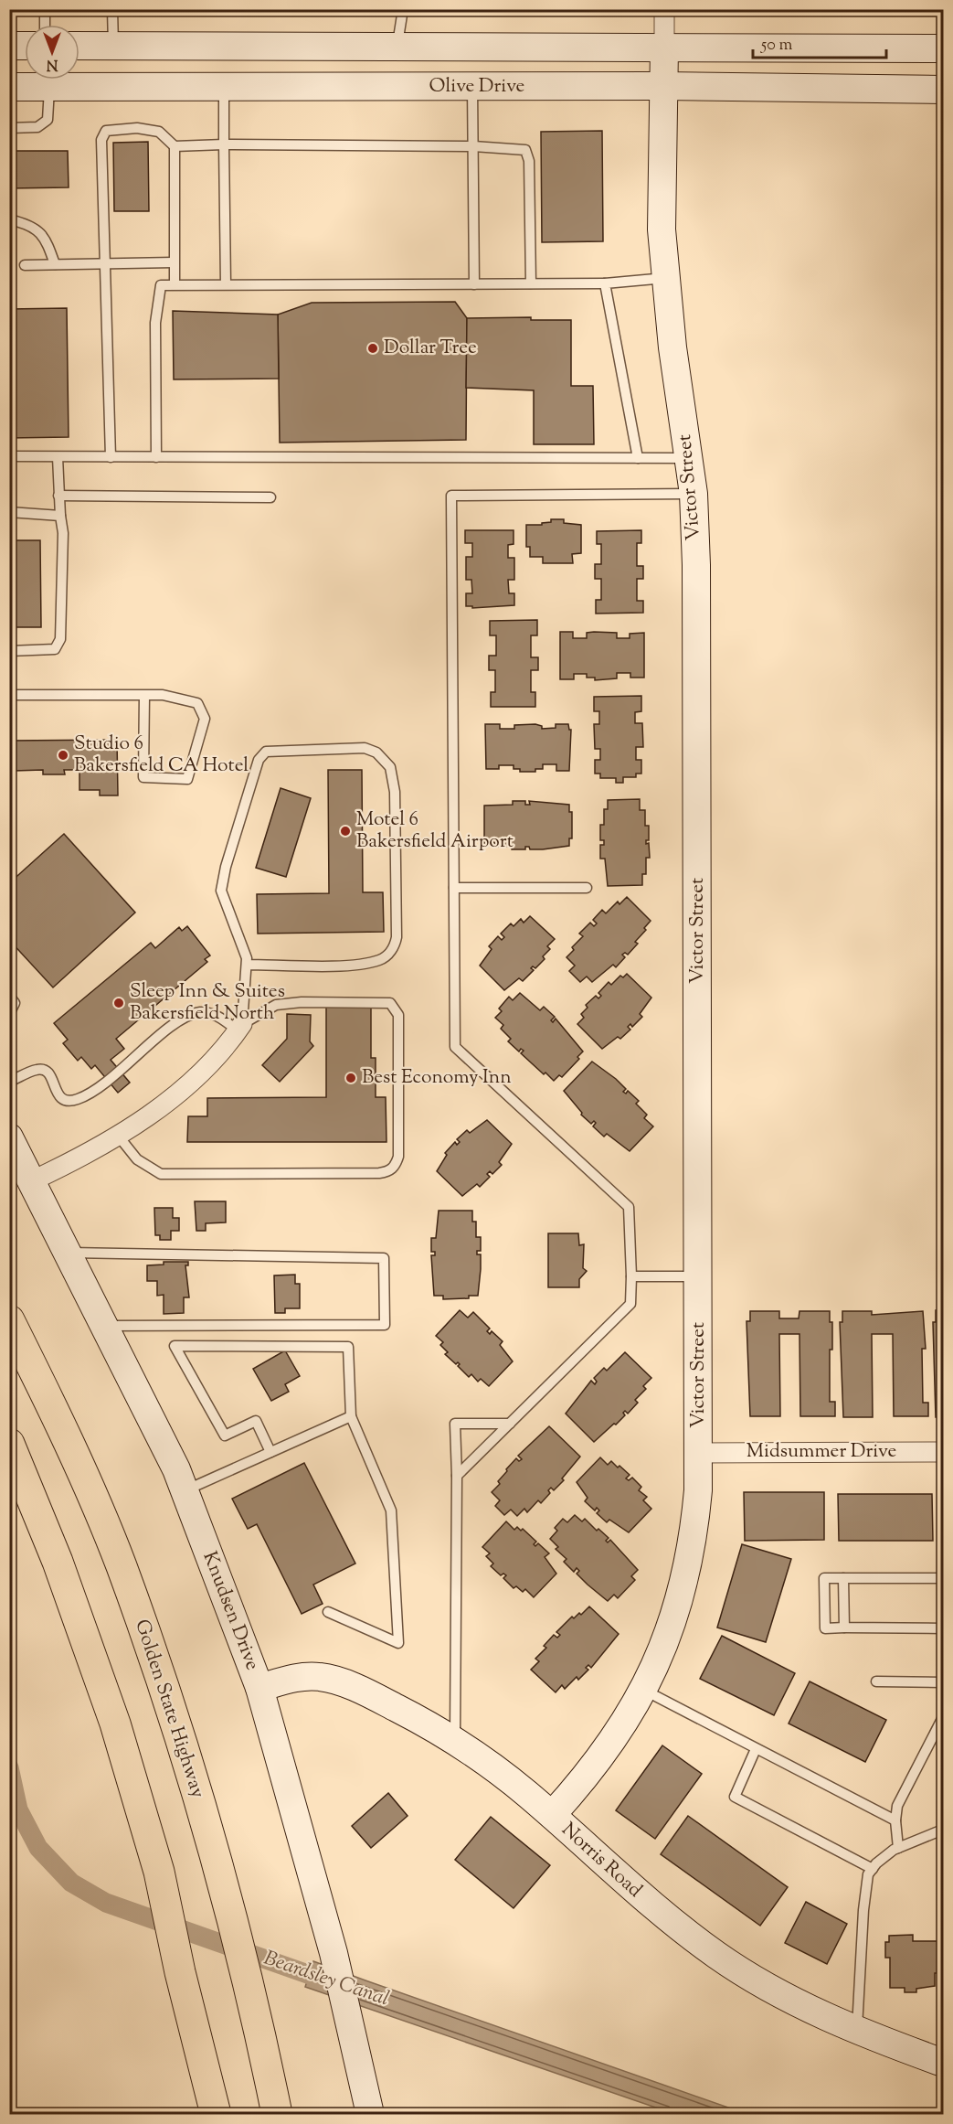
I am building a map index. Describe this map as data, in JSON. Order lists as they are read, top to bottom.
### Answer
{
  "streets": {
    "highway": ["Golden State Highway"],
    "street": [
      "Olive Drive",
      "Victor Street",
      "Midsummer Drive",
      "Knudsen Drive",
      "Norris Road"
    ]
  },
  "crossings": [
    ["Olive Drive", "Victor Street"],
    ["Victor Street", "Midsummer Drive"],
    ["Victor Street", "Norris Road"],
    ["Knudsen Drive", "Norris Road"]
  ],
  "water": ["Beardsley Canal"],
  "places": [
    "Dollar Tree",
    "Studio 6 Bakersfield CA Hotel",
    "Motel 6 Bakersfield Airport",
    "Sleep Inn & Suites Bakersfield North",
    "Best Economy Inn"
  ],
  "scale_bar": "50 m",
  "north": "bottom"
}
